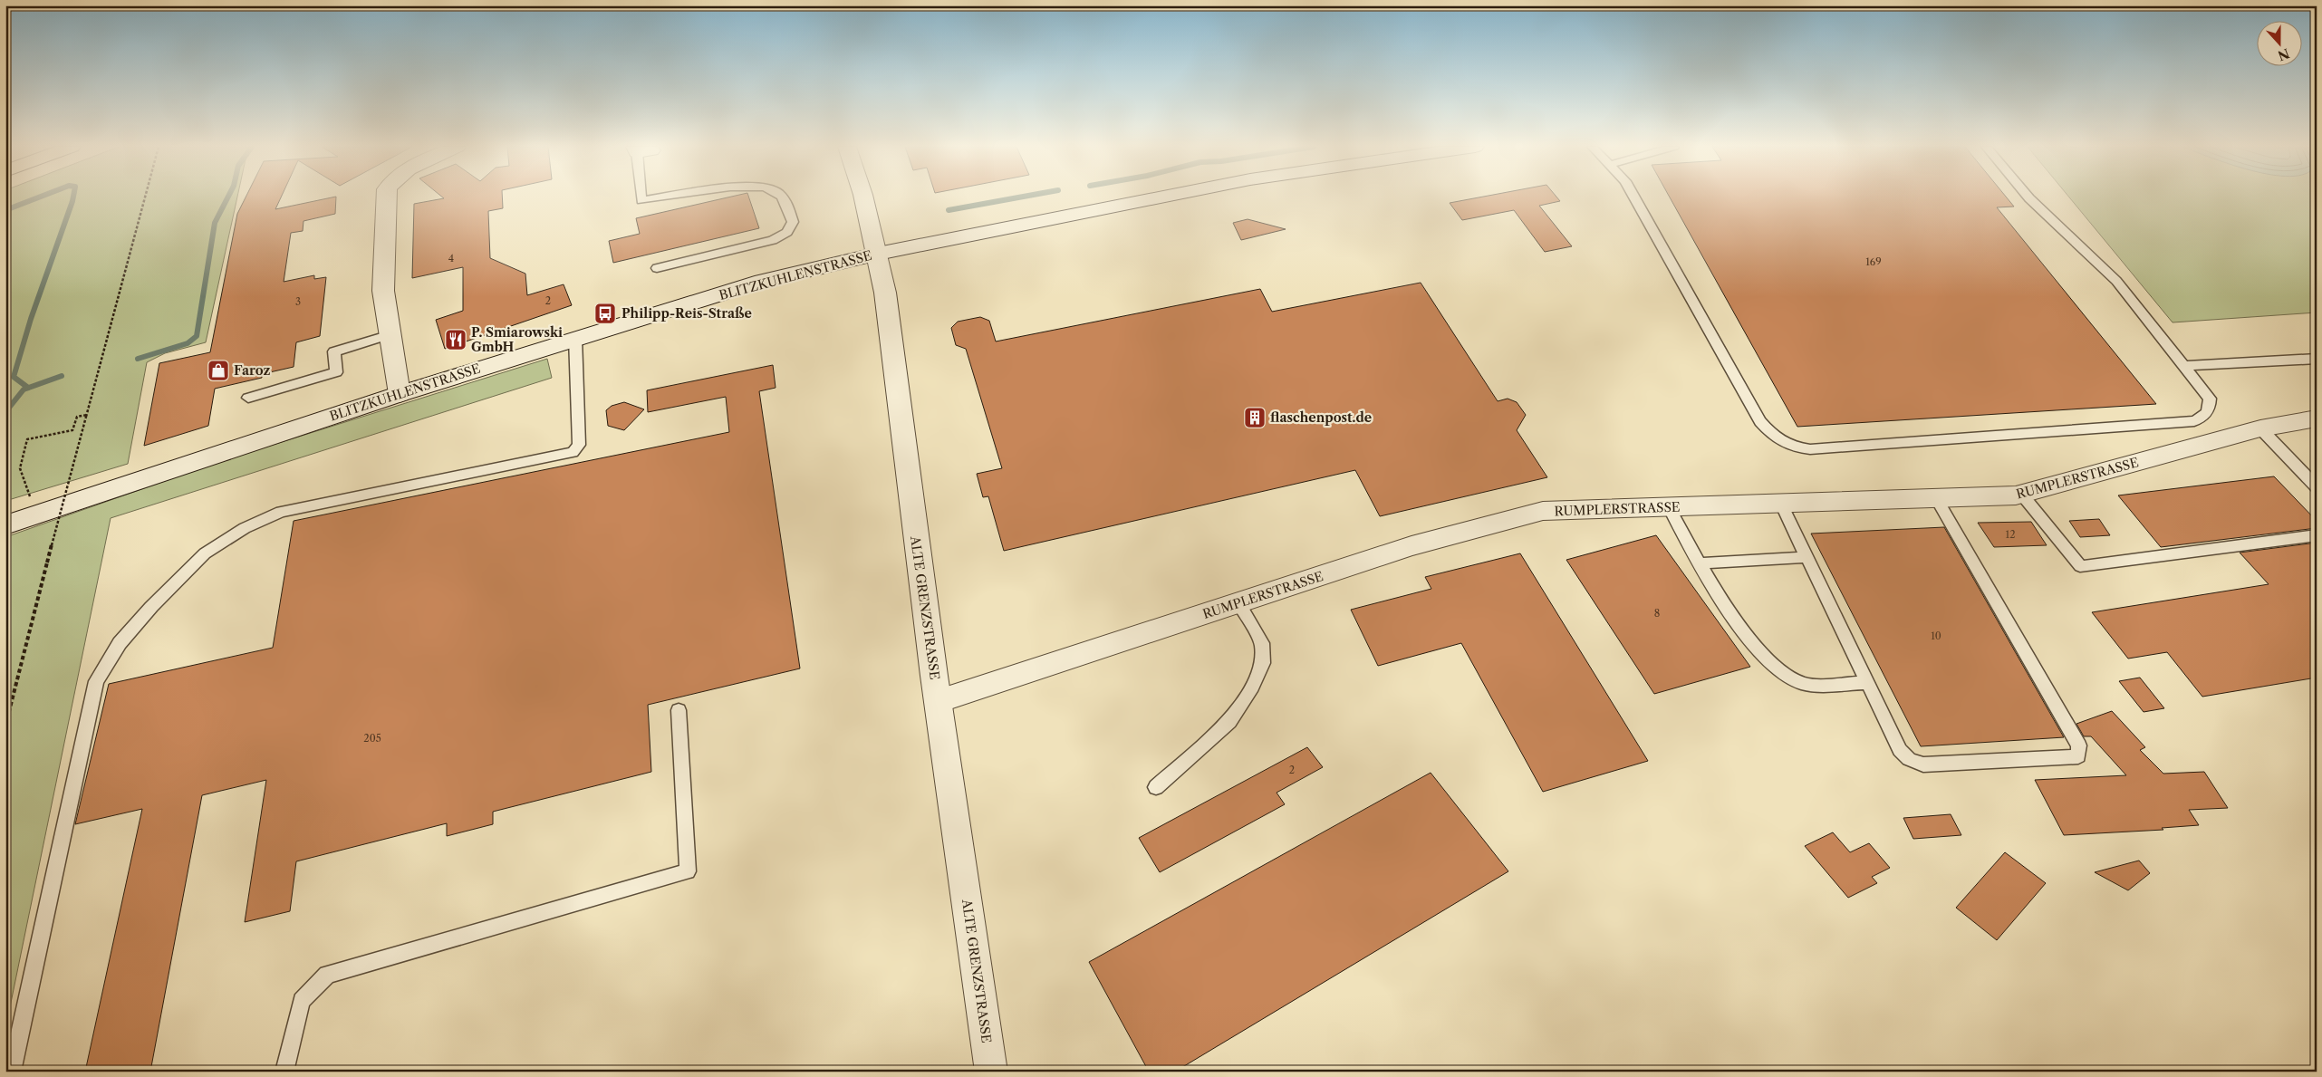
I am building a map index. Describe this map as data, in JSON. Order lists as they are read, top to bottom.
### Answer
{
  "streets": {
    "street": ["BLITZKUHLENSTRASSE", "RUMPLERSTRASSE", "ALTE GRENZSTRASSE"]
  },
  "crossings": [
    ["BLITZKUHLENSTRASSE", "ALTE GRENZSTRASSE"],
    ["RUMPLERSTRASSE", "ALTE GRENZSTRASSE"]
  ],
  "places": {
    "bus stop": ["Philipp-Reis-Straße"],
    "restaurant": ["P. Smiarowski GmbH"],
    "shop": ["Faroz"],
    "building": ["flaschenpost.de"]
  },
  "house_numbers": [
    "4",
    "169",
    "2",
    "3",
    "12",
    "8",
    "10",
    "205",
    "2"
  ],
  "north": "bottom"
}
